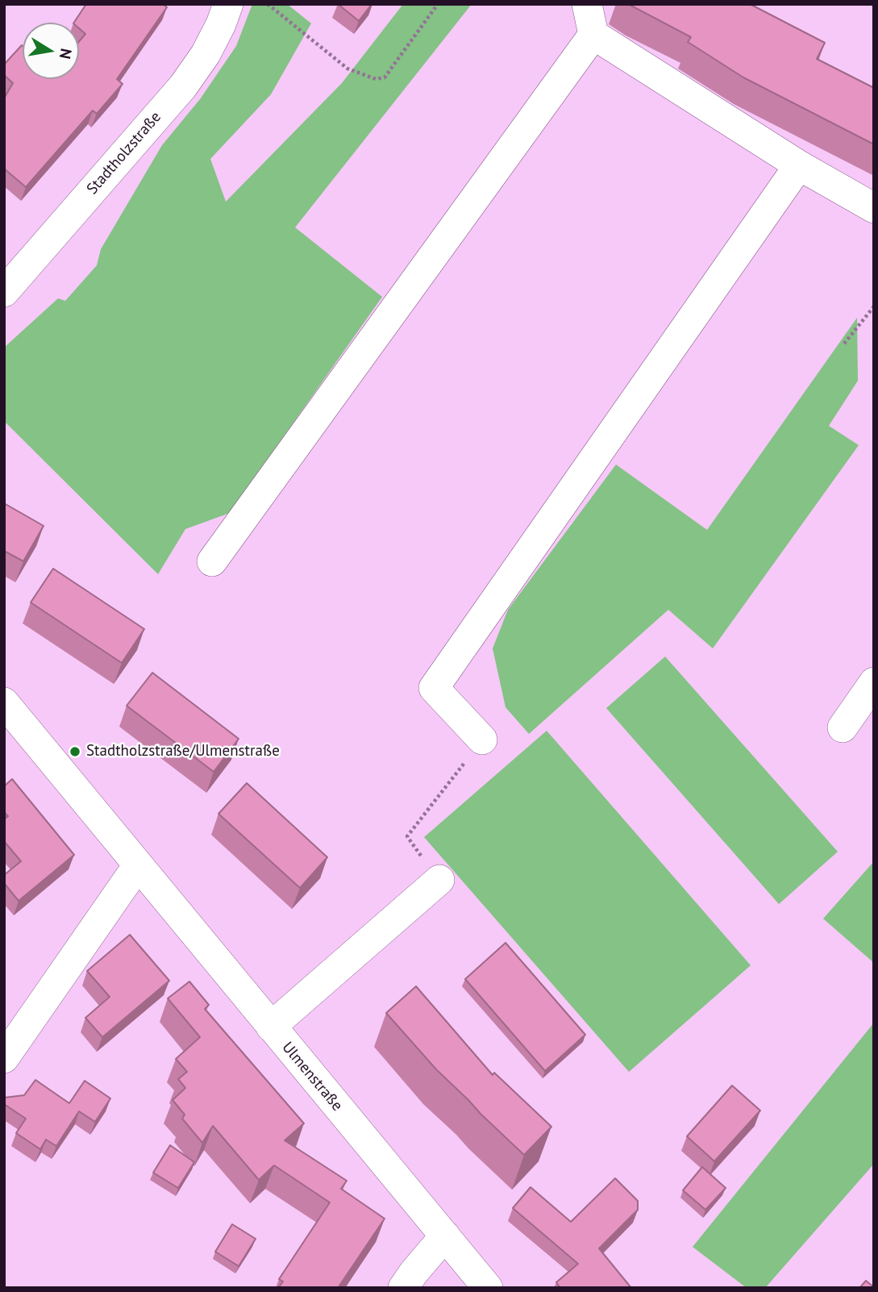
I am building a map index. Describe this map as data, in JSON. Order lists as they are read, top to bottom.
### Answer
{
  "streets": {
    "street": ["Stadtholzstraße", "Ulmenstraße"]
  },
  "places": ["Stadtholzstraße/Ulmenstraße"],
  "north": "right"
}
